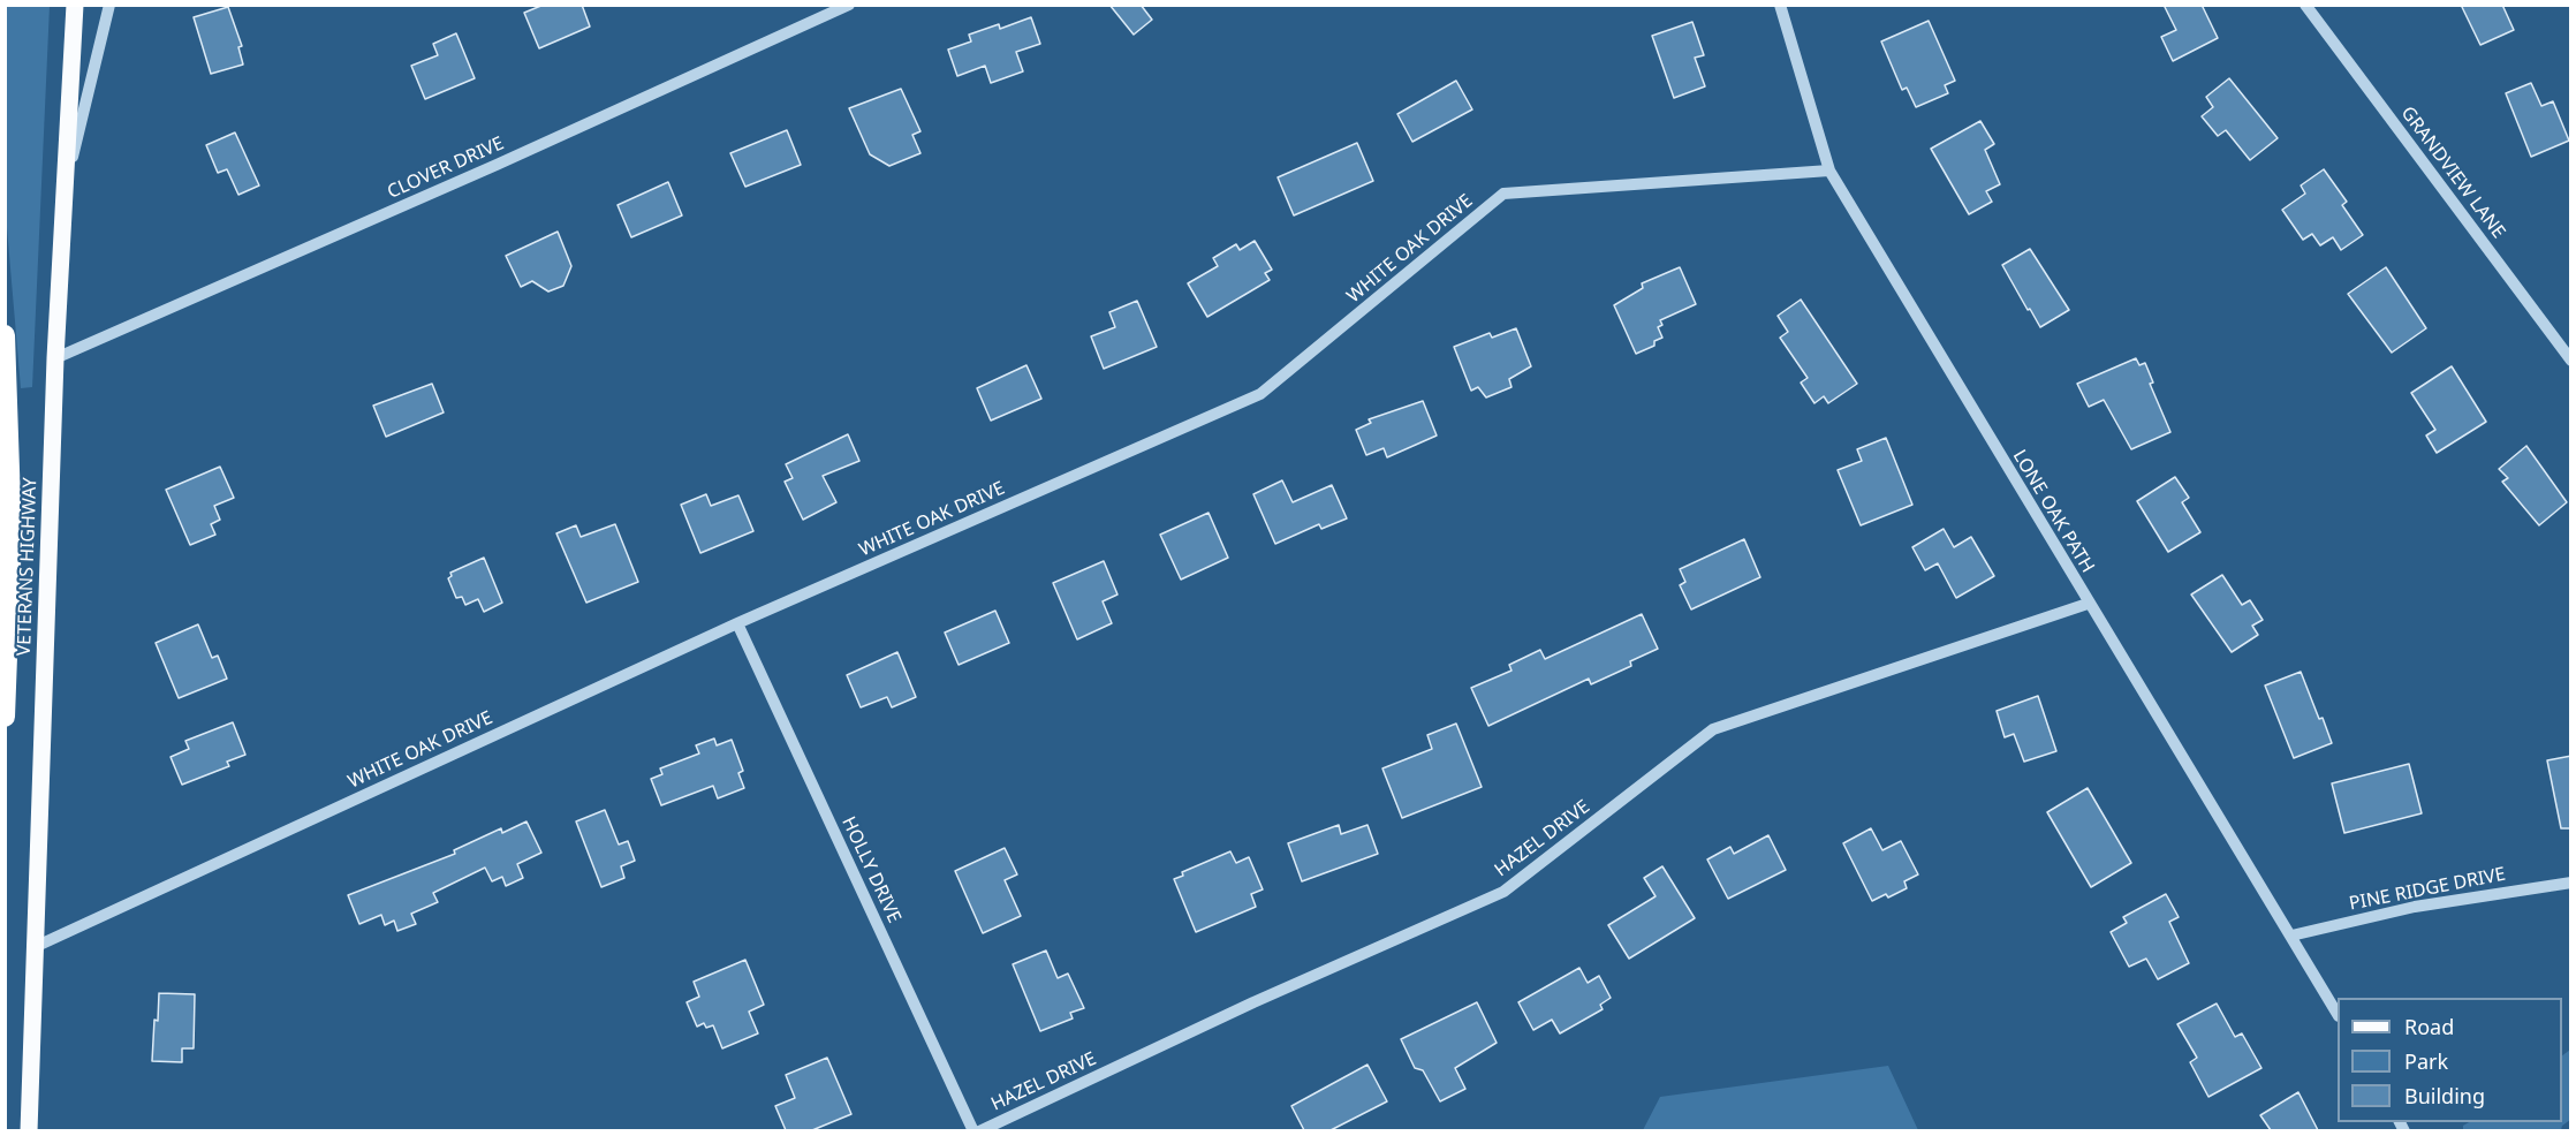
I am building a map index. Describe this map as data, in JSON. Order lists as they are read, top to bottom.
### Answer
{
  "streets": {
    "main road": ["VETERANS HIGHWAY"],
    "street": [
      "CLOVER DRIVE",
      "GRANDVIEW LANE",
      "WHITE OAK DRIVE",
      "LONE OAK PATH",
      "HAZEL DRIVE",
      "HOLLY DRIVE",
      "PINE RIDGE DRIVE"
    ]
  },
  "crossings": [
    ["CLOVER DRIVE", "VETERANS HIGHWAY"],
    ["WHITE OAK DRIVE", "LONE OAK PATH"],
    ["WHITE OAK DRIVE", "VETERANS HIGHWAY"],
    ["WHITE OAK DRIVE", "HOLLY DRIVE"],
    ["LONE OAK PATH", "HAZEL DRIVE"],
    ["LONE OAK PATH", "PINE RIDGE DRIVE"],
    ["HAZEL DRIVE", "HOLLY DRIVE"]
  ],
  "legend": ["Road", "Park", "Building"]
}
